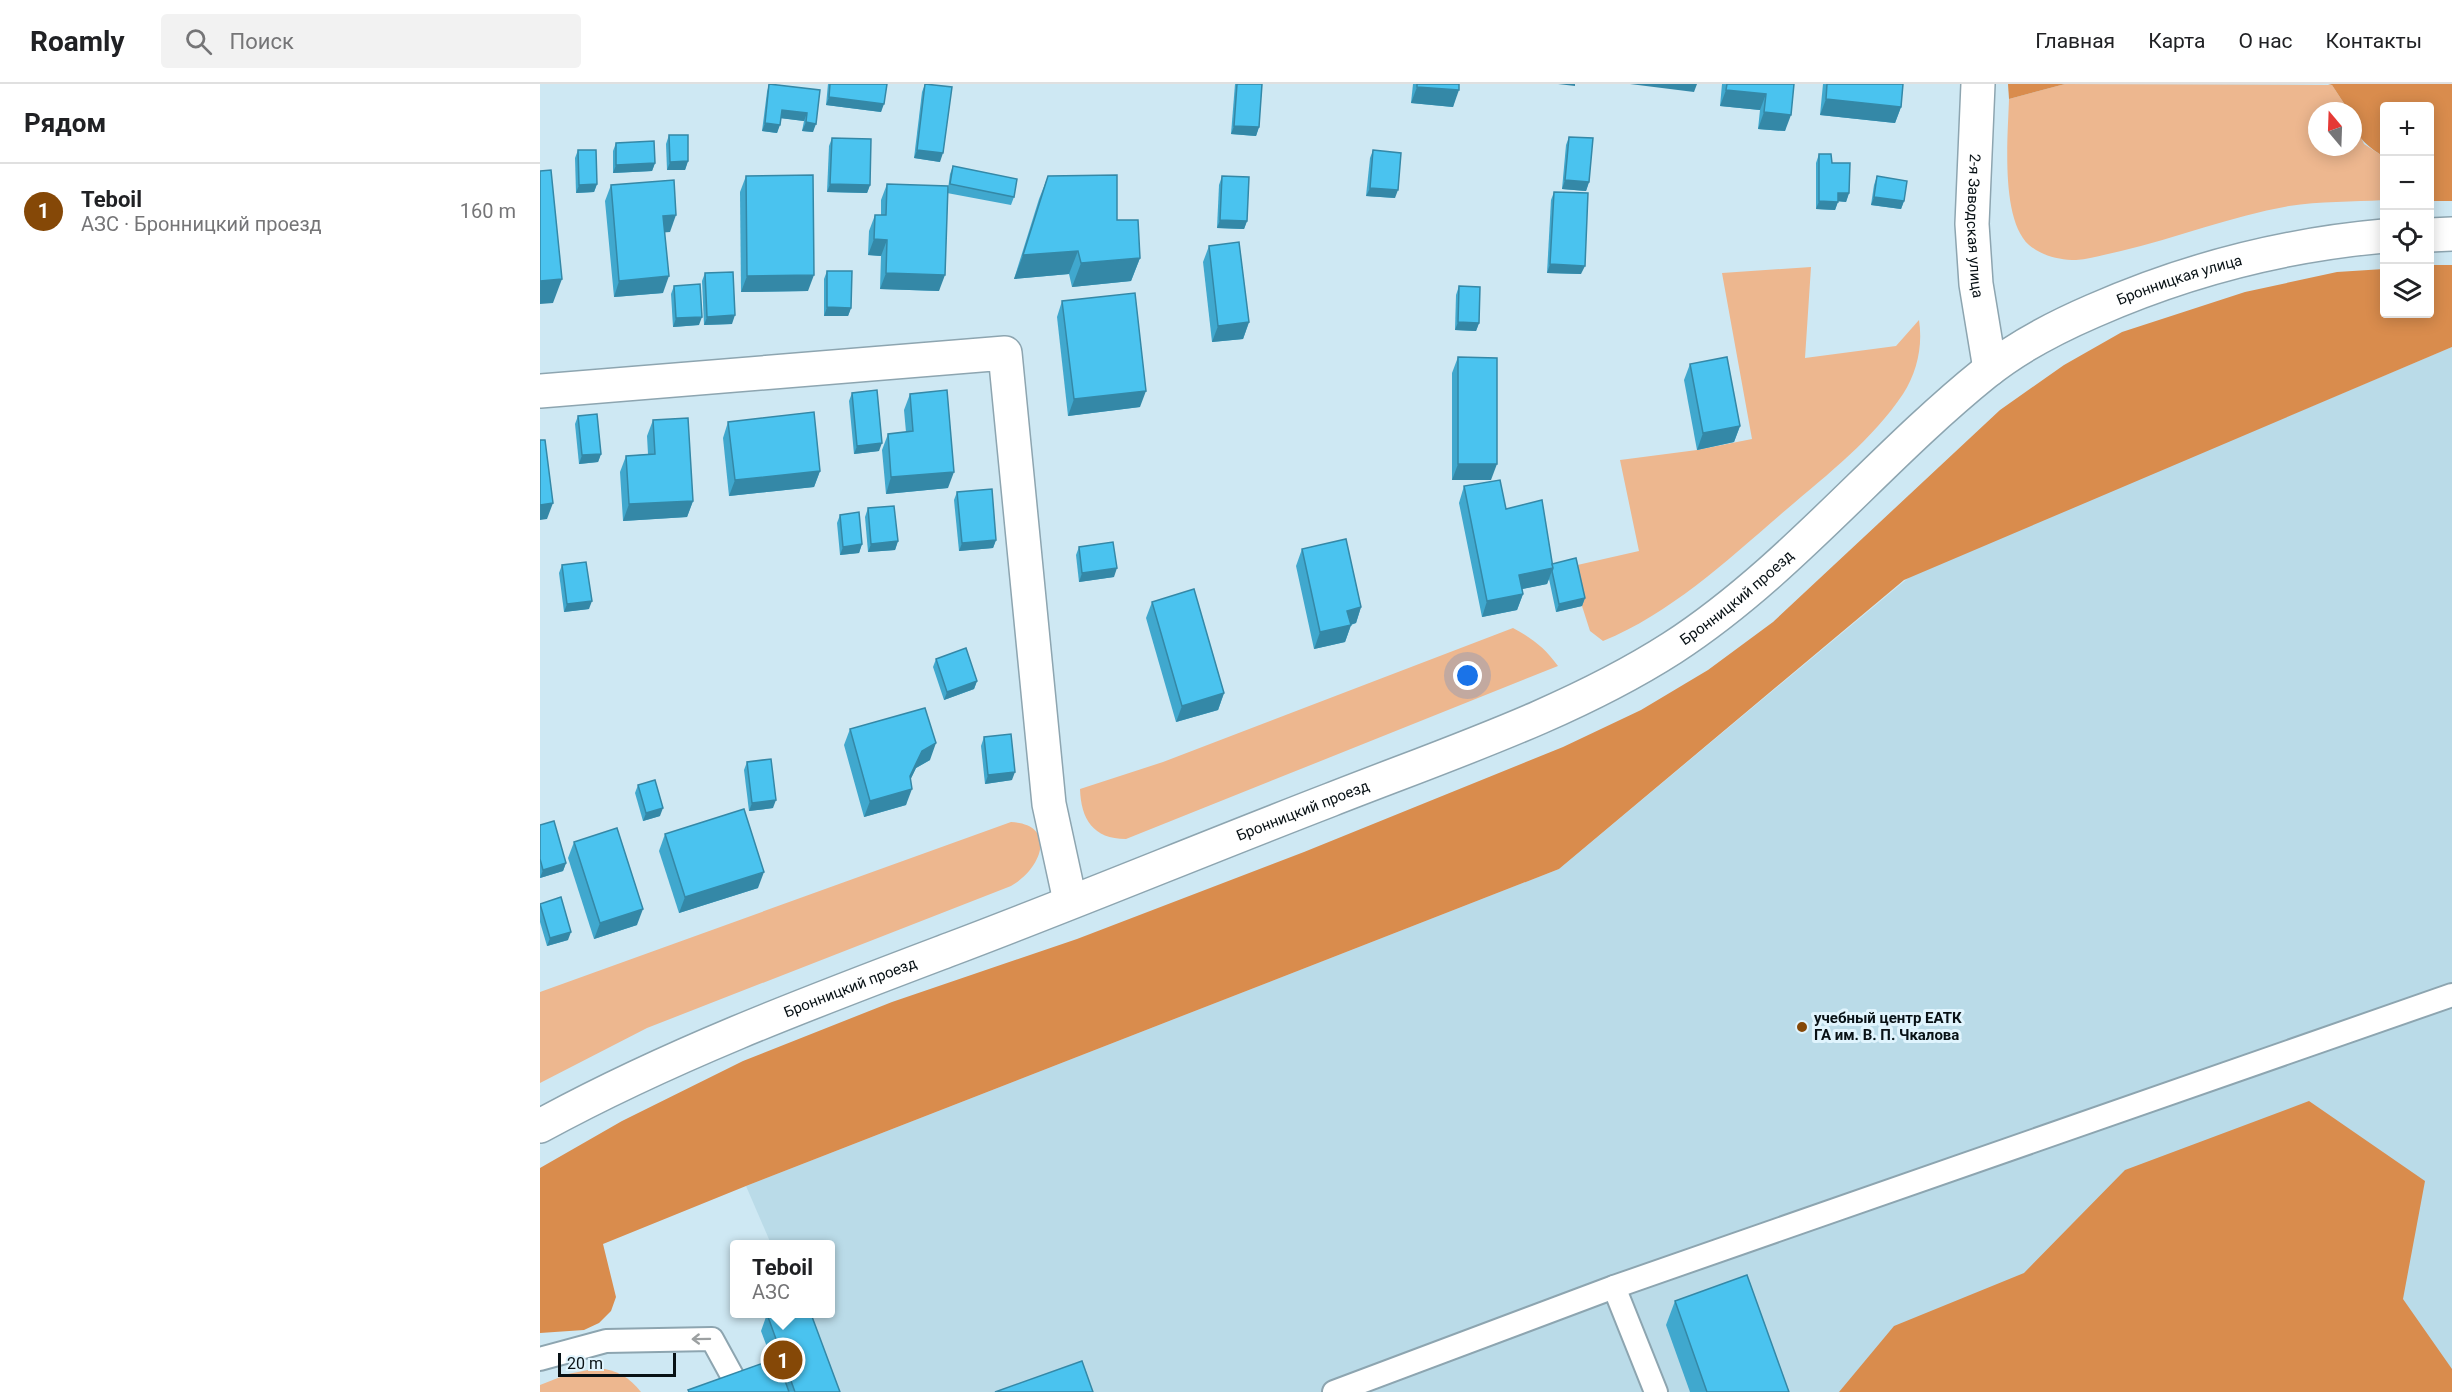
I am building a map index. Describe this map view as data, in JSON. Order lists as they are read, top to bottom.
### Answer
{
  "streets": {
    "main road": ["2-я Заводская улица", "Бронницкая улица", "Бронницкий проезд"]
  },
  "crossings": [
    ["2-я Заводская улица", "Бронницкая улица"],
    ["2-я Заводская улица", "Бронницкий проезд"],
    ["Бронницкая улица", "Бронницкий проезд"]
  ],
  "places": ["учебный центр ЕАТК ГА им. В. П. Чкалова"],
  "scale_bar": "20 m",
  "north": "top",
  "page": {
    "header": "Roamly",
    "search": "Поиск",
    "nav": [
      "Главная",
      "Карта",
      "О нас",
      "Контакты"
    ],
    "heading": "Рядом",
    "map_buttons": ["+", "−"],
    "list": [
      {
        "mark": "1",
        "name": "Teboil",
        "note": "АЗС · Бронницкий проезд",
        "value": "160 m"
      }
    ],
    "popup": ["Teboil", "АЗС"],
    "pins": "1",
    "scale": "20 m"
  }
}
